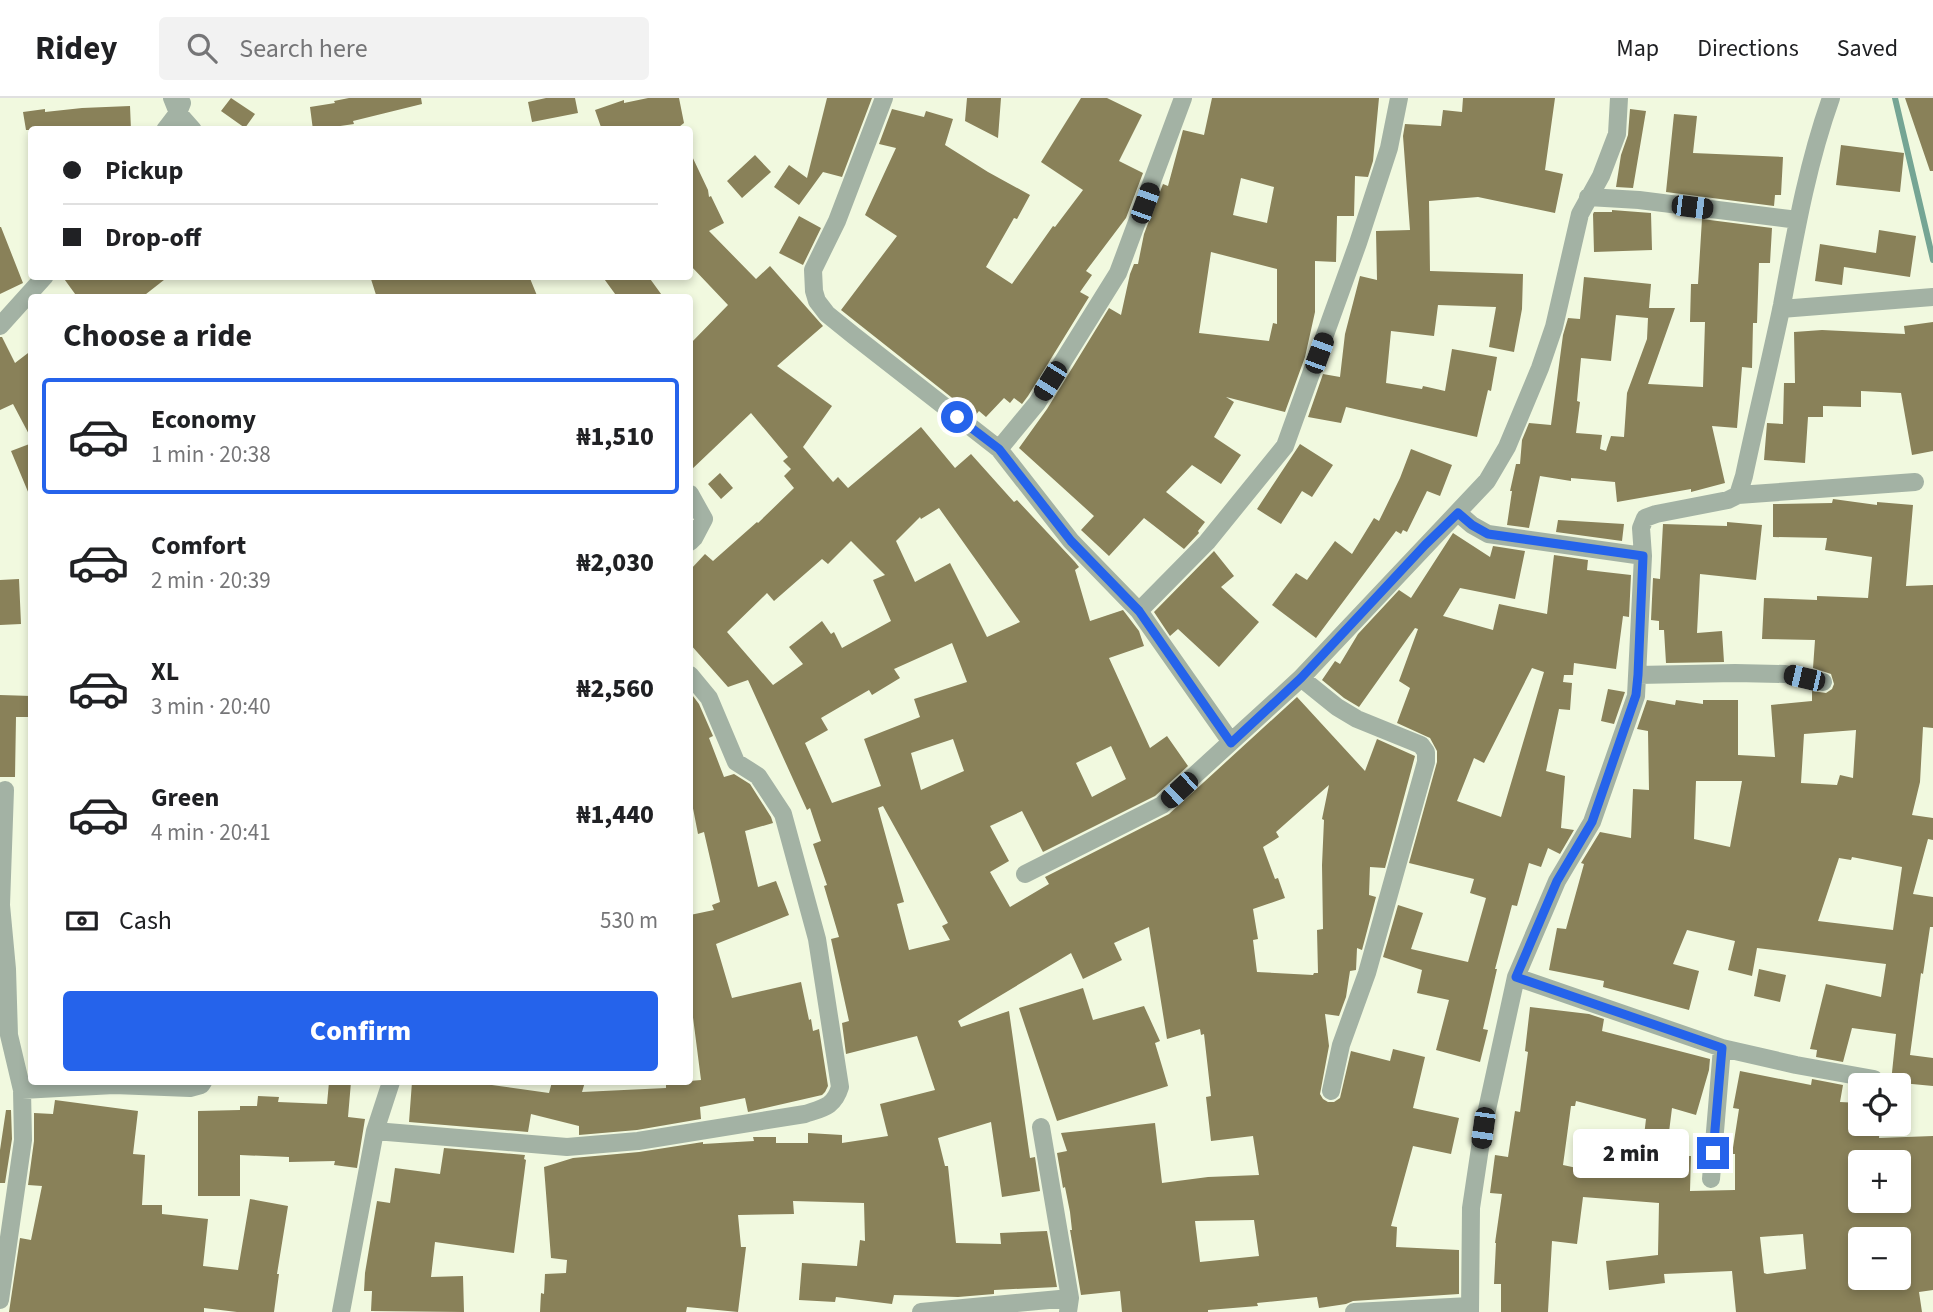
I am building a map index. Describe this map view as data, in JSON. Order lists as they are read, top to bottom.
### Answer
{
  "page": {
    "header": "Ridey",
    "search": "Search here",
    "nav": ["Map", "Directions", "Saved"],
    "banner": ["Pickup", "Drop-off"],
    "heading": "Choose a ride",
    "list": [
      {
        "name": "Economy",
        "note": "1 min · 20:38",
        "value": "₦1,510"
      },
      {
        "name": "Comfort",
        "note": "2 min · 20:39",
        "value": "₦2,030"
      },
      {
        "name": "XL",
        "note": "3 min · 20:40",
        "value": "₦2,560"
      },
      {
        "name": "Green",
        "note": "4 min · 20:41",
        "value": "₦1,440"
      }
    ],
    "pay": ["Cash", "530 m"],
    "buttons": "Confirm",
    "map_buttons": ["+", "−"],
    "bubble": "2 min"
  }
}
